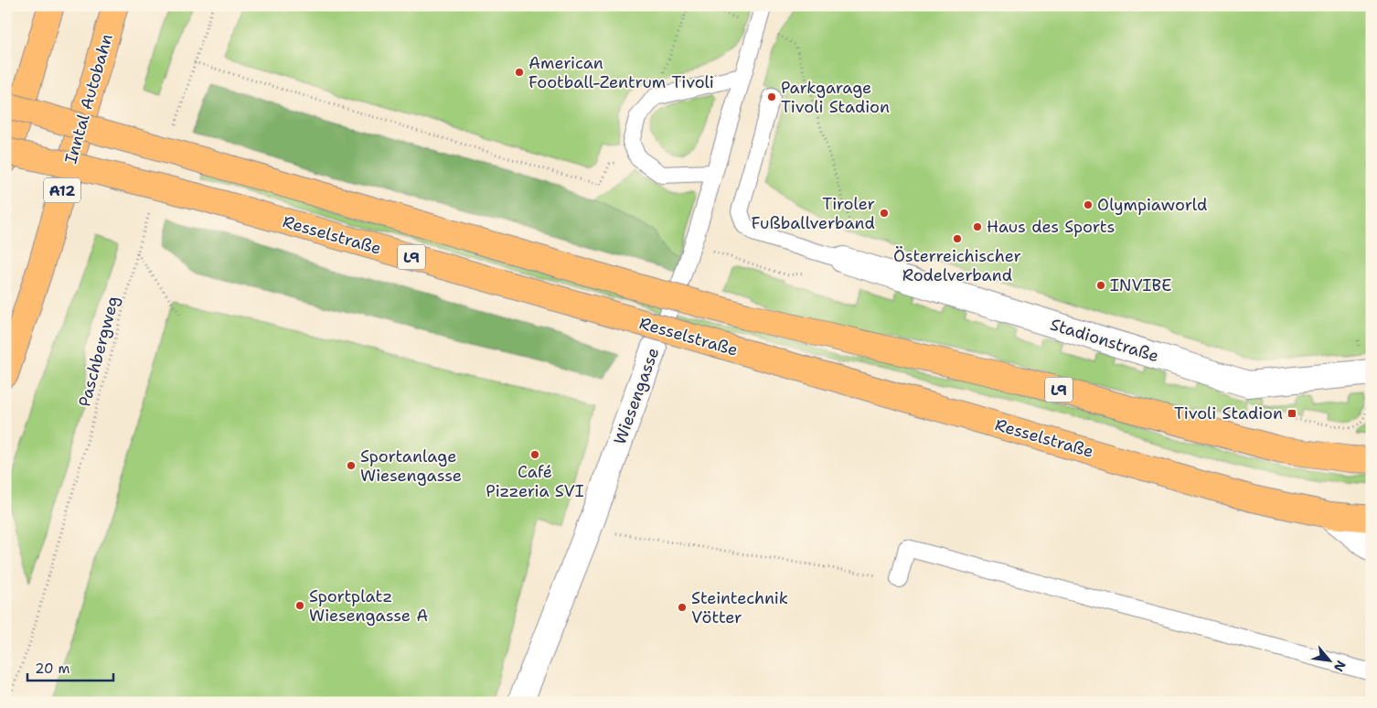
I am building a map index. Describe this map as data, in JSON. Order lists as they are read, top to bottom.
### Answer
{
  "streets": {
    "main road": [
      "Inntal Autobahn",
      "A12",
      "Resselstraße",
      "L9"
    ],
    "street": ["Stadionstraße", "Wiesengasse"],
    "path": ["Paschbergweg"]
  },
  "places": {
    "other": [
      "American Football-Zentrum Tivoli",
      "Parkgarage Tivoli Stadion",
      "Olympiaworld",
      "Tiroler Fußballverband",
      "Haus des Sports",
      "Österreichischer Rodelverband",
      "INVIBE",
      "Café Pizzeria SVI",
      "Sportanlage Wiesengasse",
      "Sportplatz Wiesengasse A",
      "Steintechnik Vötter"
    ],
    "transit": ["Tivoli Stadion"]
  },
  "scale_bar": "20 m",
  "north": "bottom right"
}
